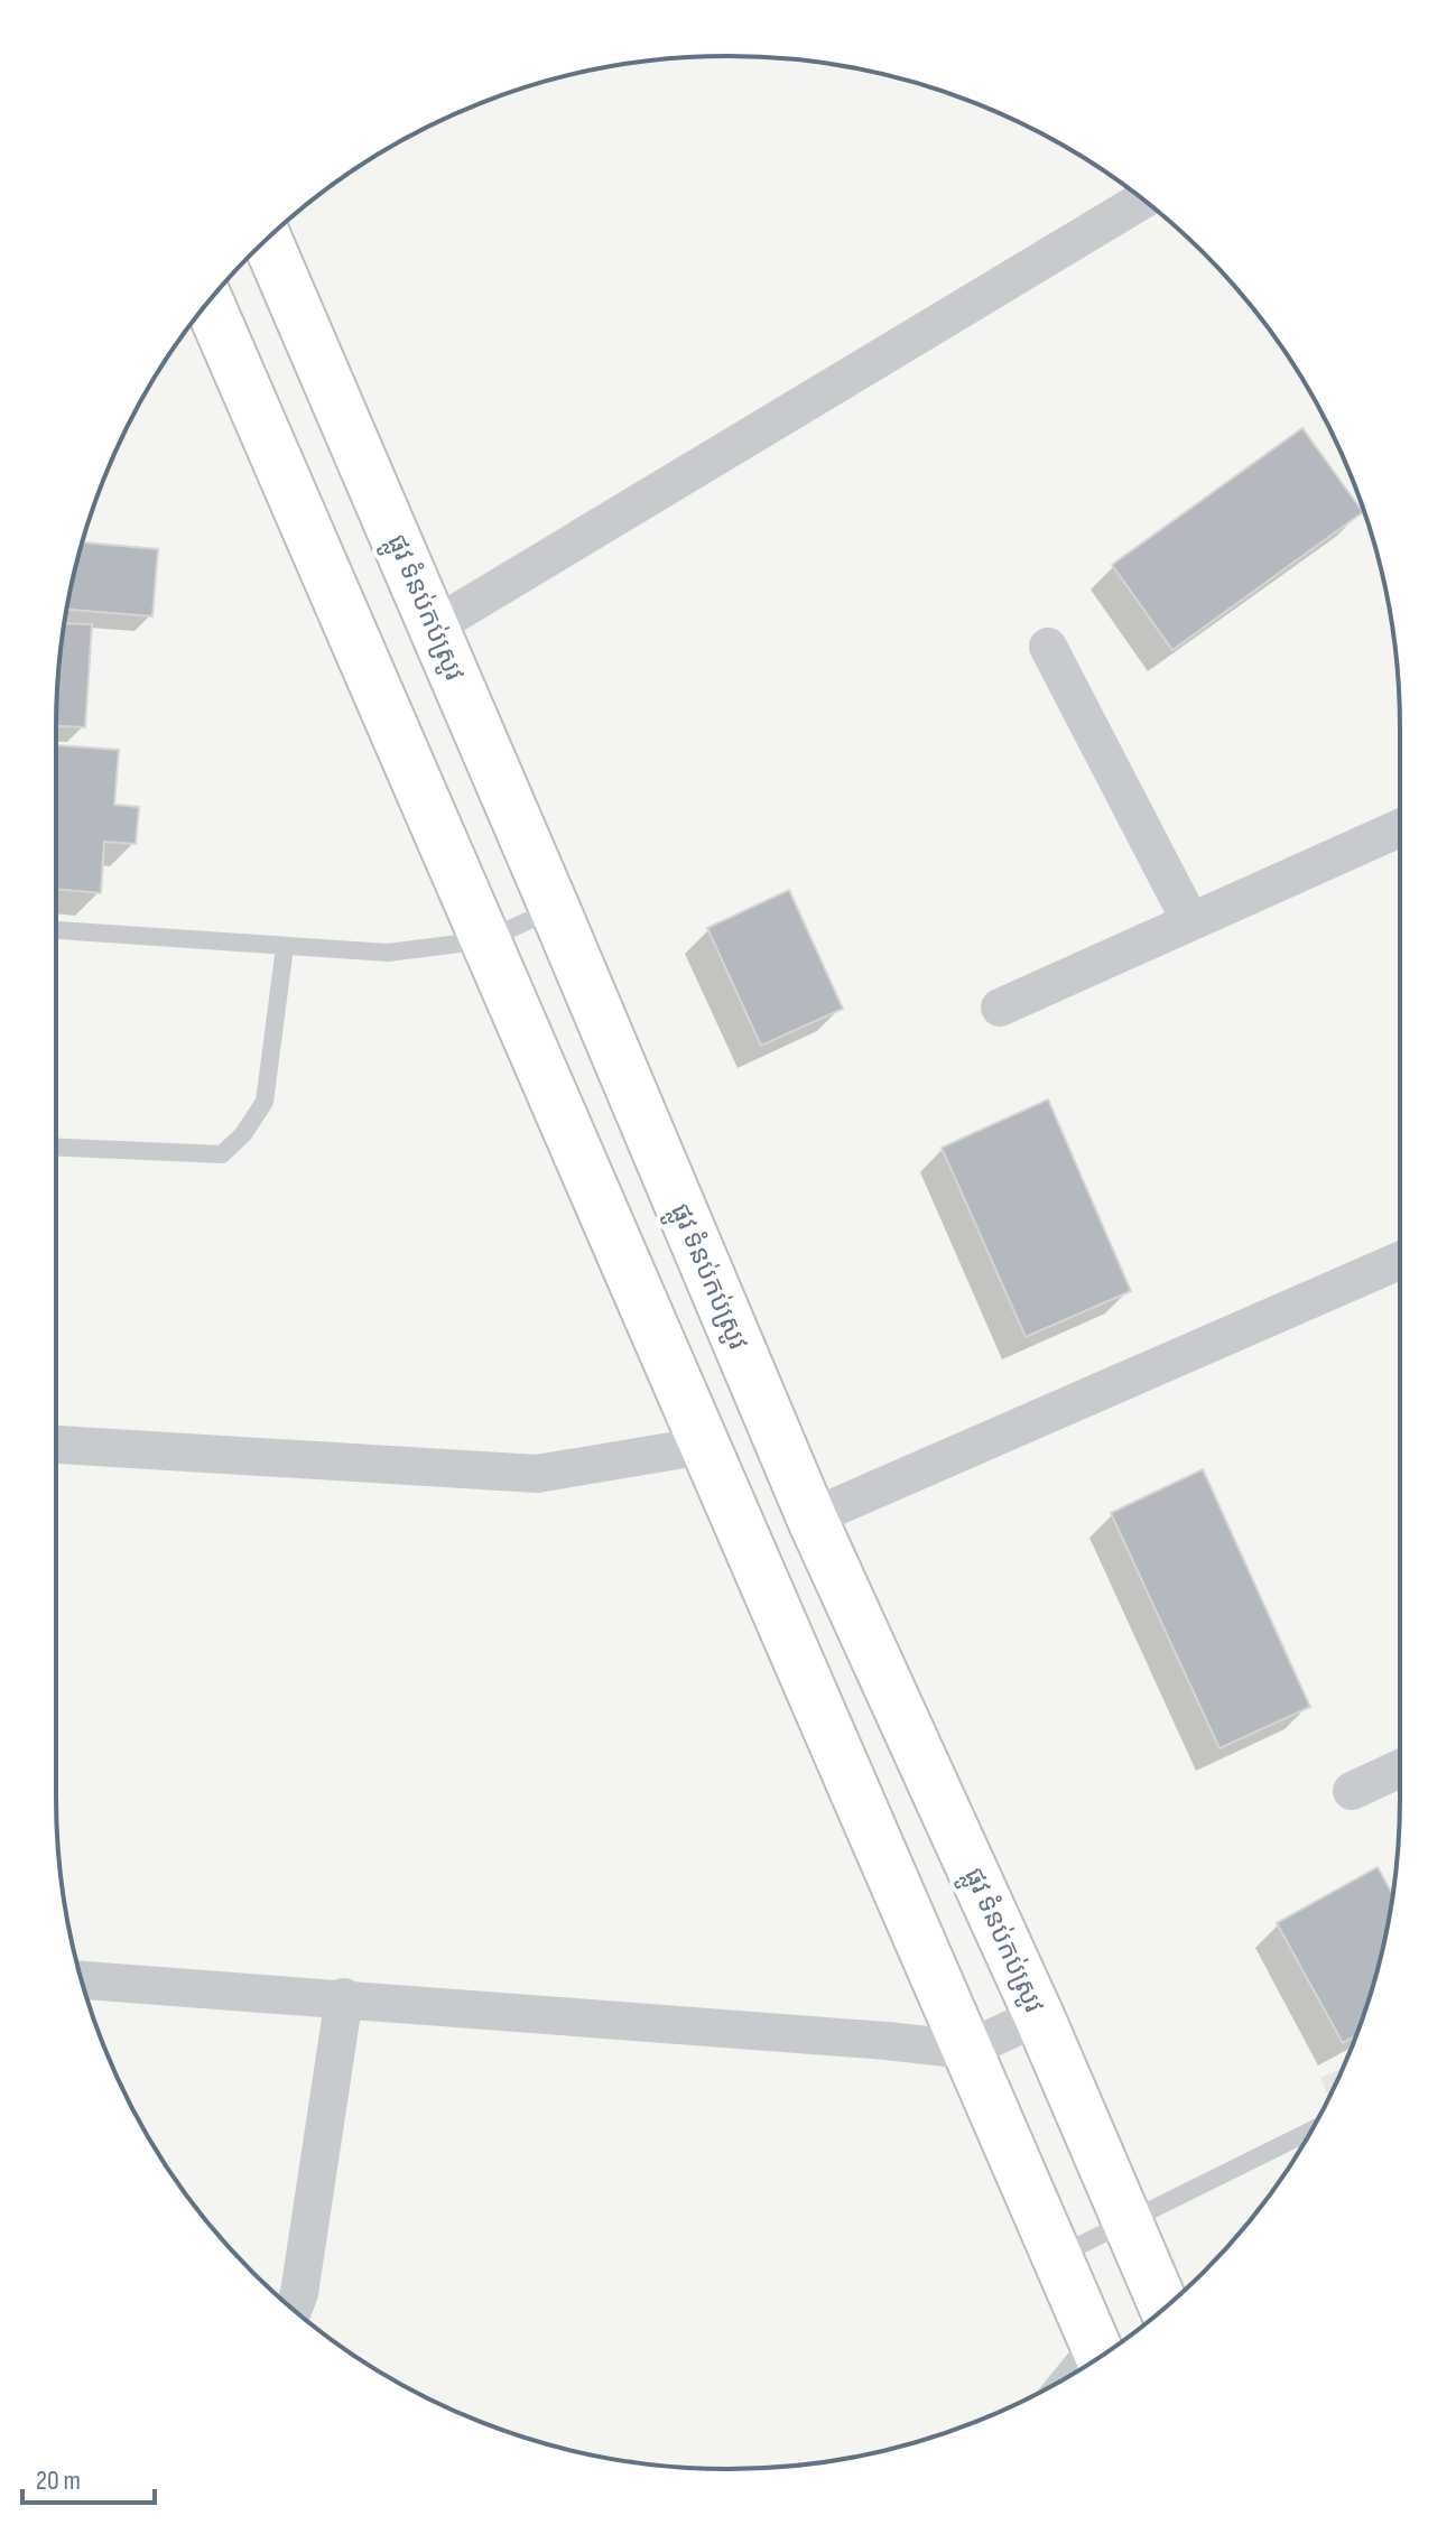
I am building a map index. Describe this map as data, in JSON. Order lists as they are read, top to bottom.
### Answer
{
  "streets": {
    "main road": ["ផ្លូវ ទំនប់កប់ស្រូវ"]
  },
  "scale_bar": "20 m"
}
